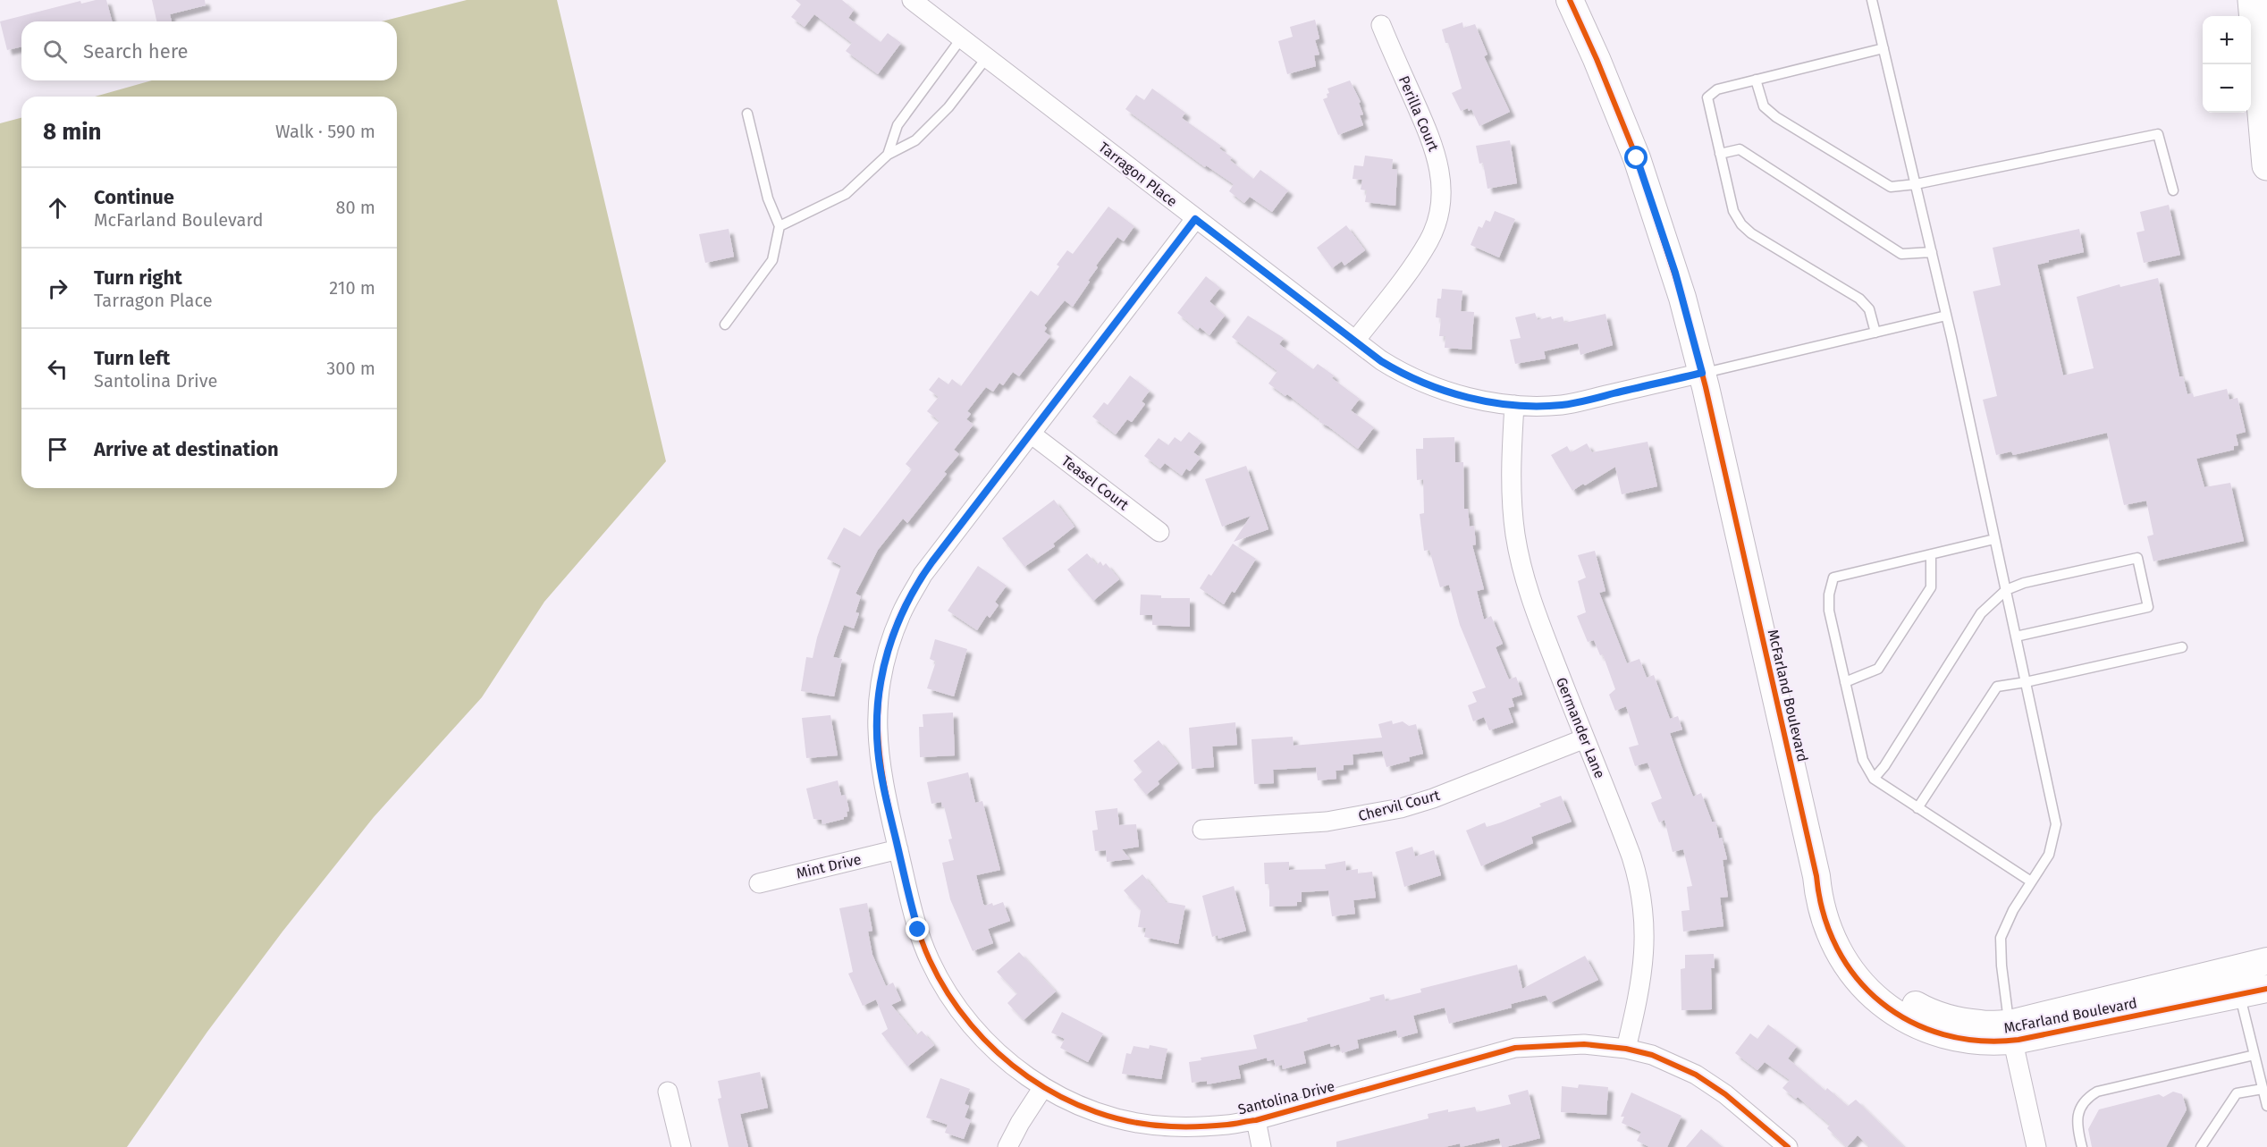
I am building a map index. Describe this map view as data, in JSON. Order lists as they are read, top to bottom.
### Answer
{
  "streets": {
    "street": [
      "Perilla Court",
      "Tarragon Place",
      "Teasel Court",
      "McFarland Boulevard",
      "Germander Lane",
      "Chervil Court",
      "Mint Drive",
      "Santolina Drive"
    ]
  },
  "crossings": [
    ["Perilla Court", "Tarragon Place"],
    ["Tarragon Place", "McFarland Boulevard"],
    ["Tarragon Place", "Germander Lane"],
    ["Tarragon Place", "Santolina Drive"],
    ["Teasel Court", "Santolina Drive"],
    ["Germander Lane", "Chervil Court"],
    ["Germander Lane", "Santolina Drive"],
    ["Mint Drive", "Santolina Drive"]
  ],
  "page": {
    "map_buttons": ["+", "−"],
    "search": "Search here",
    "heading": ["8 min", "Walk · 590 m"],
    "list": [
      ["Continue", "McFarland Boulevard", "80 m"],
      ["Turn right", "Tarragon Place", "210 m"],
      ["Turn left", "Santolina Drive", "300 m"],
      "Arrive at destination"
    ]
  }
}
